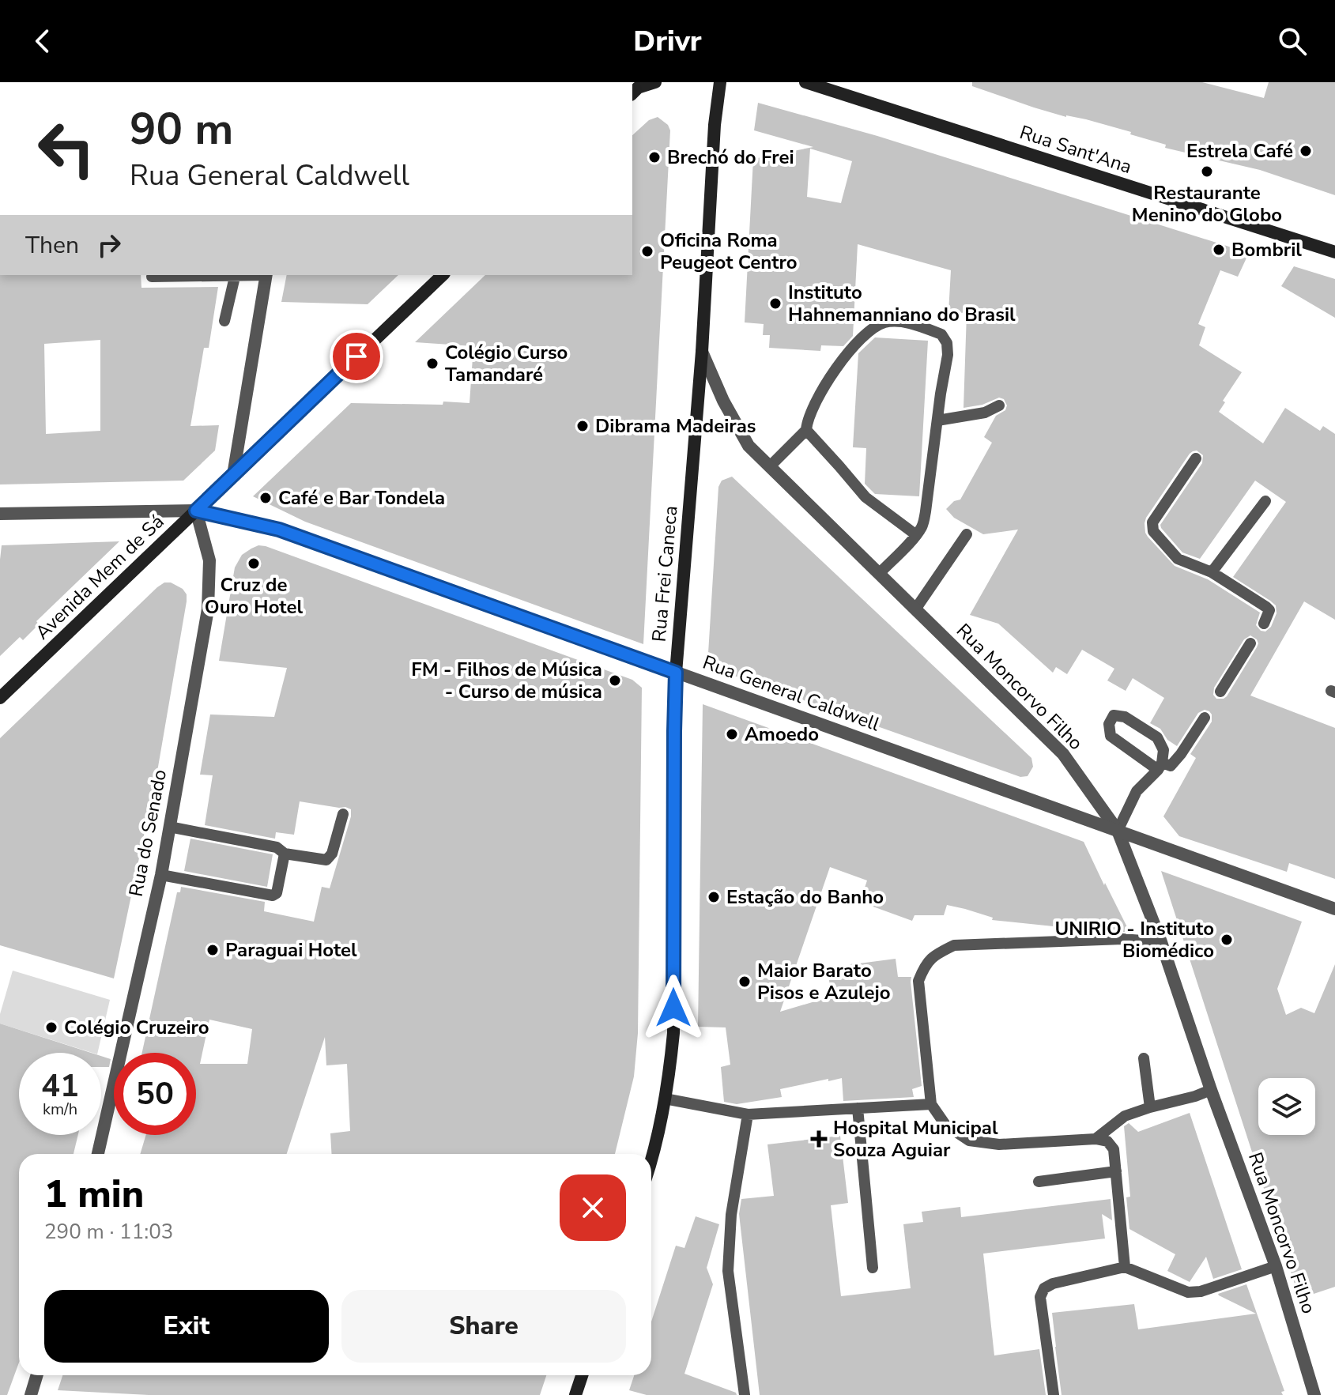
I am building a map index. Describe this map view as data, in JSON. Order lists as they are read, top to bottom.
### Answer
{
  "streets": {
    "main road": ["Rua Sant'Ana", "Rua Frei Caneca", "Avenida Mem de Sá"],
    "street": ["Rua Moncorvo Filho", "Rua General Caldwell", "Rua do Senado"]
  },
  "crossings": [
    ["Rua Frei Caneca", "Rua Moncorvo Filho"],
    ["Rua Frei Caneca", "Rua General Caldwell"],
    ["Avenida Mem de Sá", "Rua General Caldwell"],
    ["Avenida Mem de Sá", "Rua do Senado"],
    ["Rua Moncorvo Filho", "Rua General Caldwell"],
    ["Rua General Caldwell", "Rua do Senado"]
  ],
  "places": {
    "other": [
      "Estrela Café",
      "Brechó do Frei",
      "Restaurante Menino do Globo",
      "Bombril",
      "Oficina Roma Peugeot Centro",
      "Instituto Hahnemanniano do Brasil",
      "Colégio Curso Tamandaré",
      "Dibrama Madeiras",
      "Café e Bar Tondela",
      "Cruz de Ouro Hotel",
      "FM - Filhos de Música - Curso de música",
      "Amoedo",
      "Estação do Banho",
      "UNIRIO - Instituto Biomédico",
      "Paraguai Hotel",
      "Maior Barato Pisos e Azulejo",
      "Colégio Cruzeiro"
    ],
    "health": ["Hospital Municipal Souza Aguiar"]
  },
  "page": {
    "header": "Drivr",
    "turn": ["90 m", "Rua General Caldwell"],
    "then": "Then",
    "speed": "41 km/h",
    "limit": "50",
    "heading": ["1 min", "290 m · 11:03"],
    "buttons": ["Exit", "Share"]
  }
}
